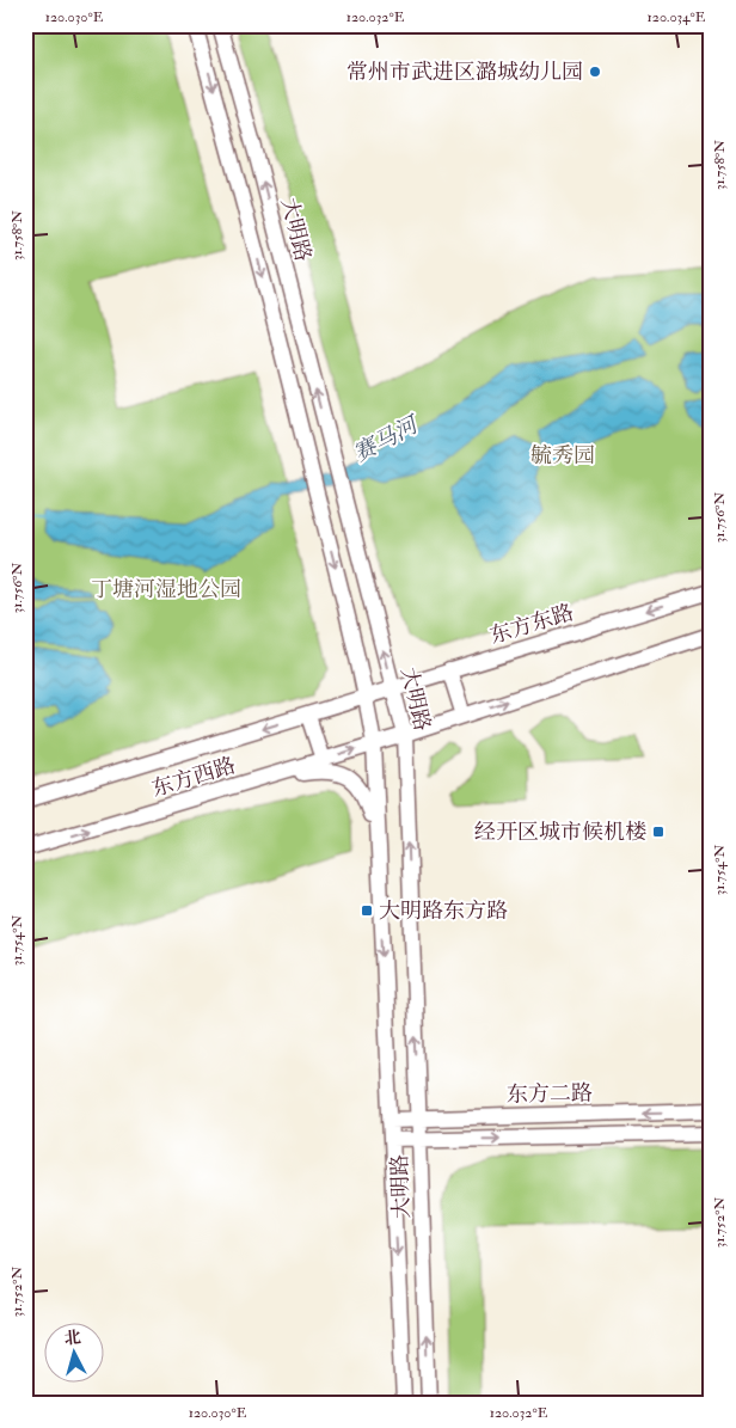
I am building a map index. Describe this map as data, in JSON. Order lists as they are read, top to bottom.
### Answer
{
  "streets": {
    "main road": [
      "大明路",
      "东方东路",
      "东方西路",
      "东方二路"
    ]
  },
  "crossings": [
    ["大明路", "东方东路"],
    ["大明路", "东方西路"],
    ["大明路", "东方二路"],
    ["东方东路", "东方西路"]
  ],
  "water": ["赛马河"],
  "parks": ["毓秀园", "丁塘河湿地公园"],
  "places": {
    "other": ["常州市武进区潞城幼儿园"],
    "transit": ["经开区城市候机楼", "大明路东方路"]
  },
  "north": "top",
  "coordinates": [
    "120.030°E",
    "120.032°E",
    "120.034°E",
    "31.758°N",
    "31.756°N",
    "31.754°N",
    "31.752°N"
  ]
}
